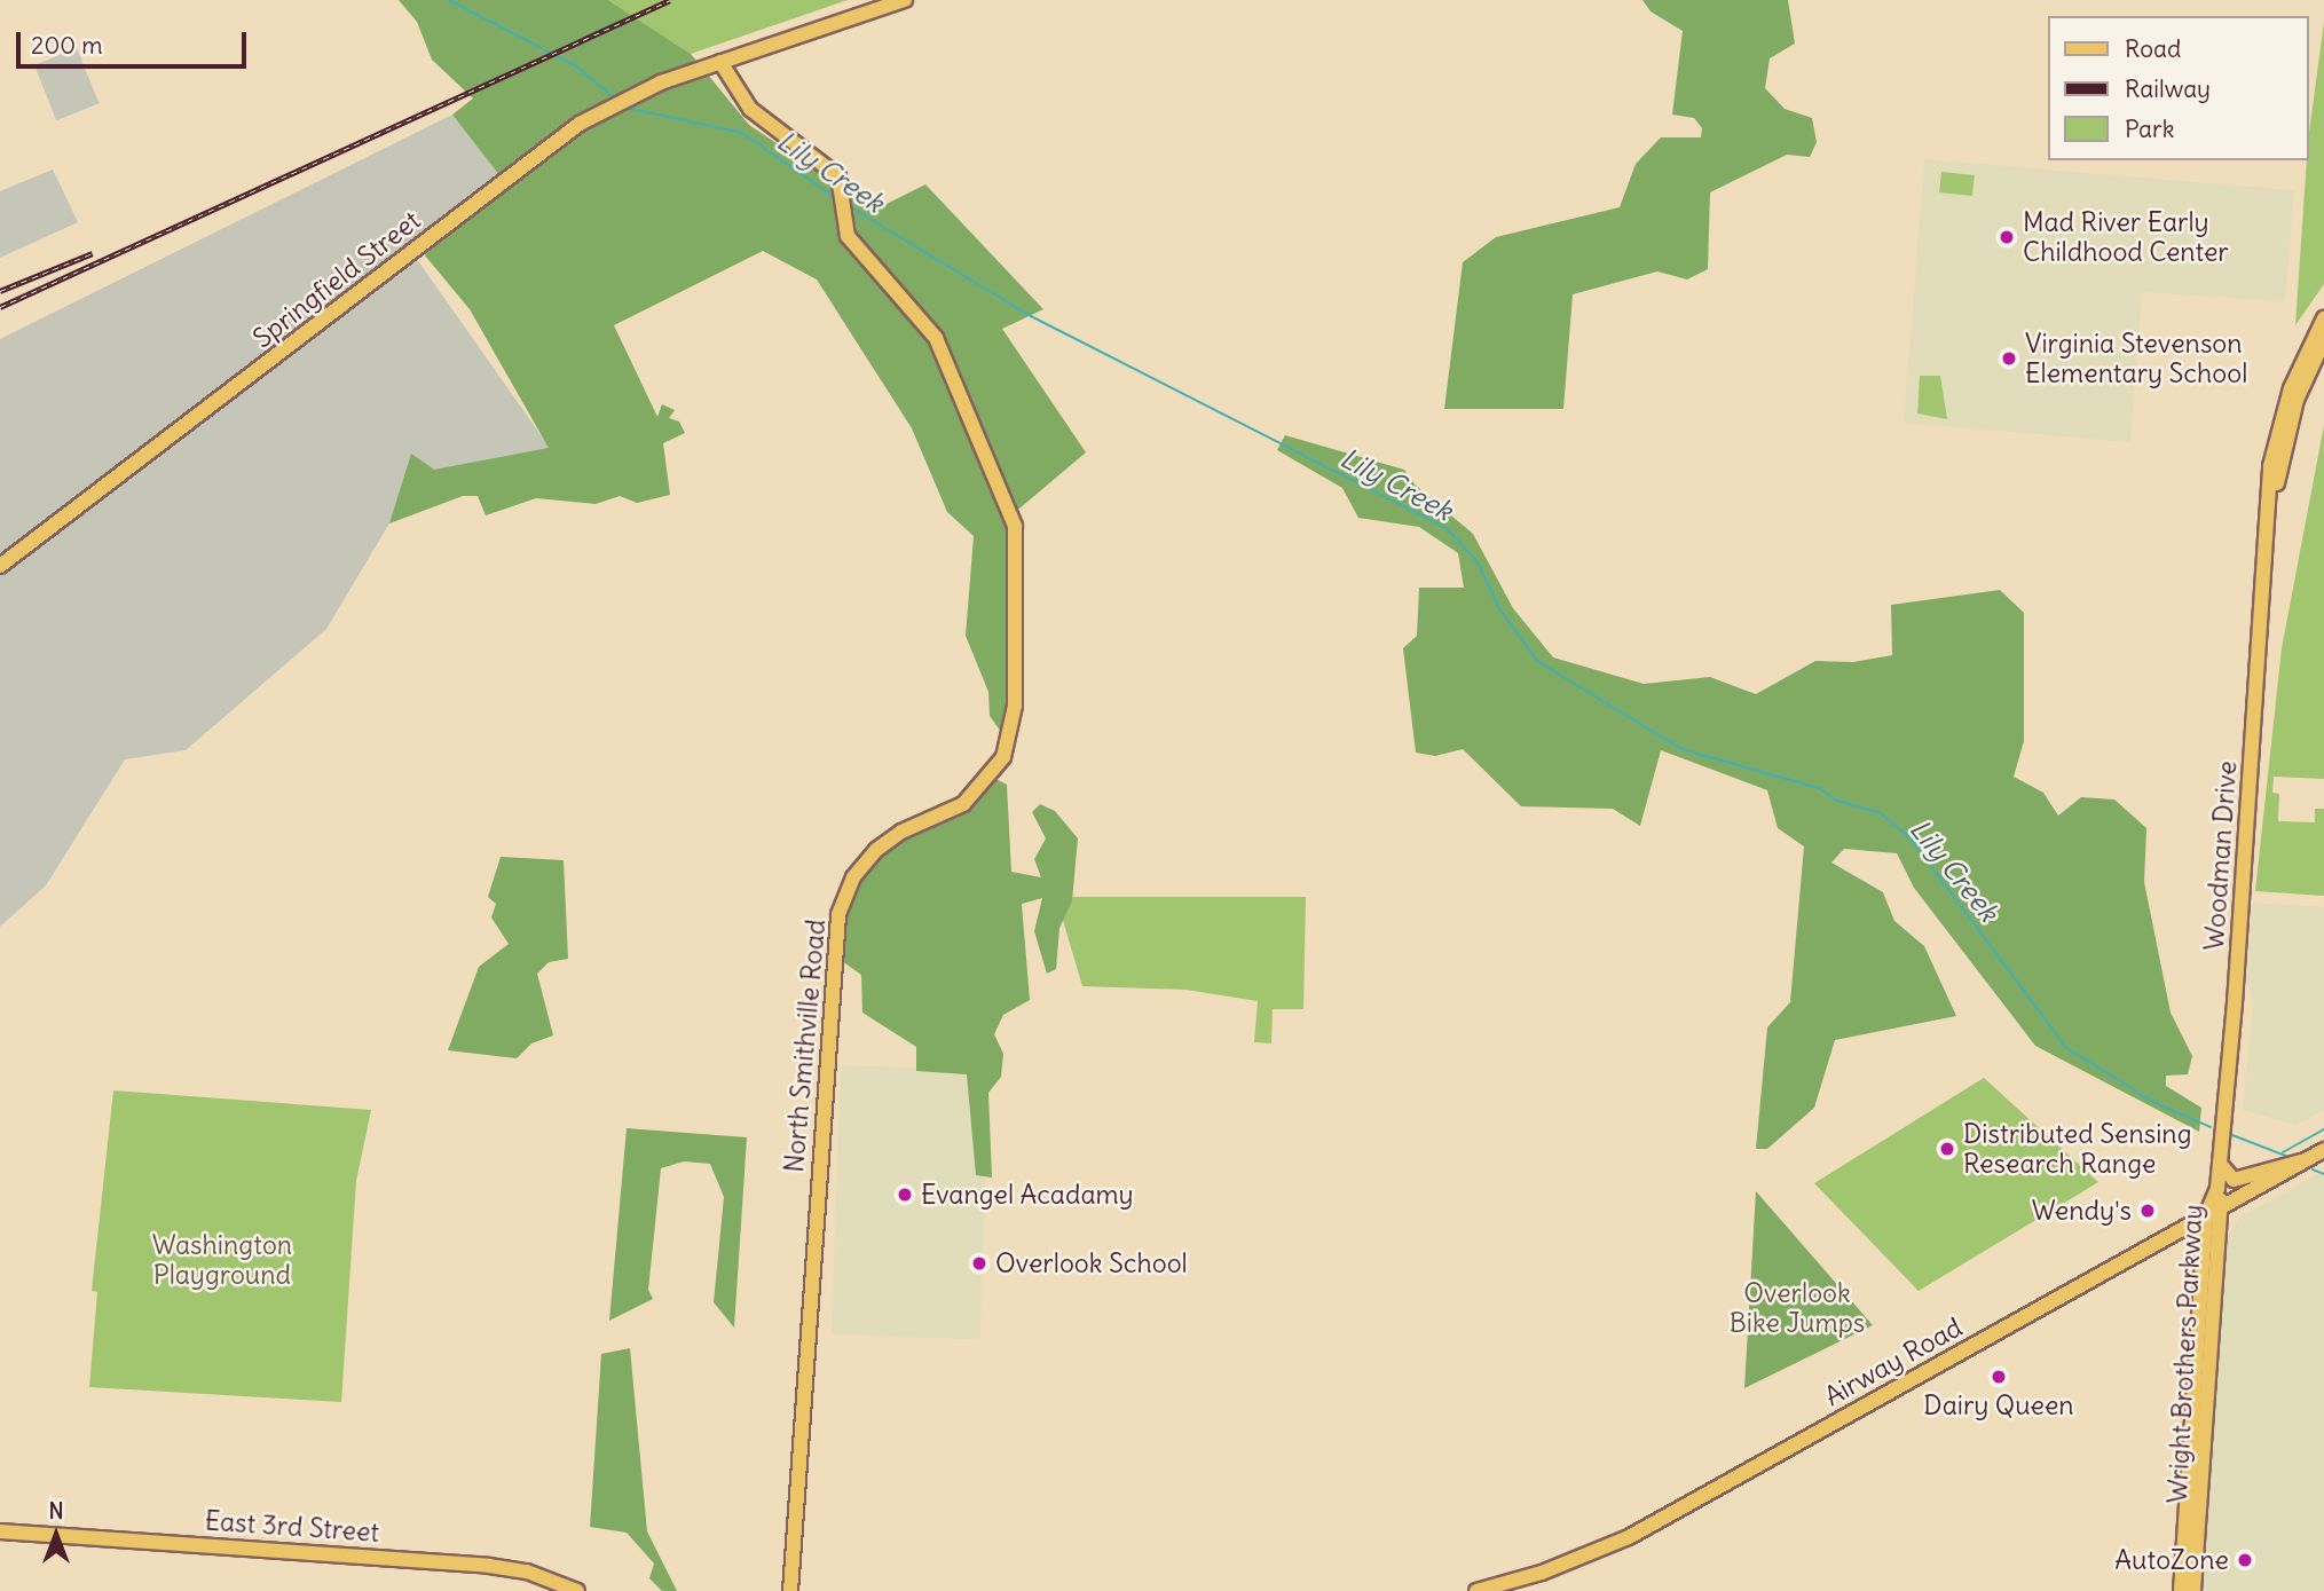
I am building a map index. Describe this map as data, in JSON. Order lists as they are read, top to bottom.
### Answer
{
  "streets": {
    "main road": [
      "Springfield Street",
      "Woodman Drive",
      "North Smithville Road",
      "Wright Brothers Parkway",
      "Airway Road",
      "East 3rd Street"
    ]
  },
  "crossings": [
    ["Springfield Street", "North Smithville Road"],
    ["Woodman Drive", "Wright Brothers Parkway"],
    ["Wright Brothers Parkway", "Airway Road"]
  ],
  "water": ["Lily Creek"],
  "parks": ["Washington Playground", "Overlook Bike Jumps"],
  "places": [
    "Mad River Early Childhood Center",
    "Virginia Stevenson Elementary School",
    "Distributed Sensing Research Range",
    "Evangel Acadamy",
    "Wendy's",
    "Overlook School",
    "Dairy Queen",
    "AutoZone"
  ],
  "legend": ["Road", "Railway", "Park"],
  "scale_bar": "200 m",
  "north": "top"
}
